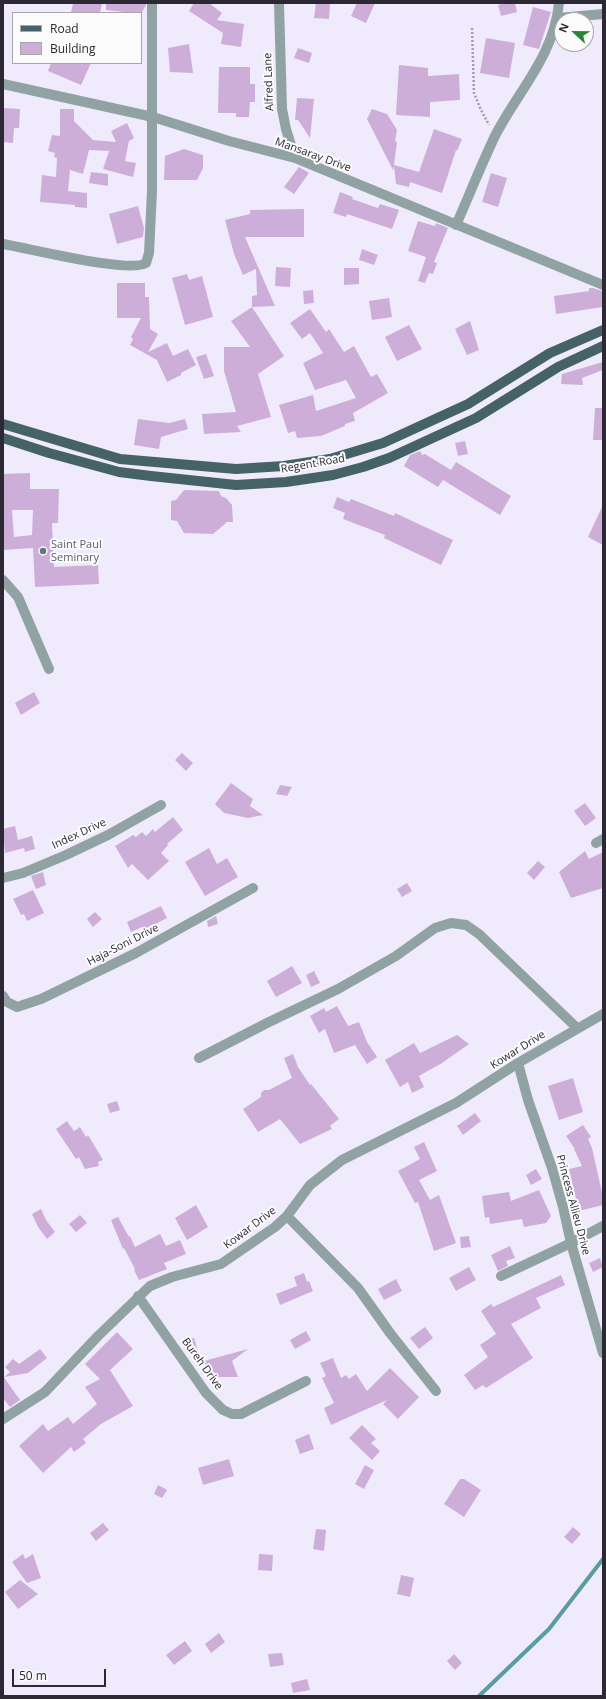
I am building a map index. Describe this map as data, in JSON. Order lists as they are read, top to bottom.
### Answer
{
  "streets": {
    "main road": ["Regent Road"],
    "street": [
      "Alfred Lane",
      "Mansaray Drive",
      "Index Drive",
      "Haja-Soni Drive",
      "Kowar Drive",
      "Princess Allieu Drive",
      "Bureh Drive"
    ]
  },
  "crossings": [
    ["Alfred Lane", "Mansaray Drive"],
    ["Kowar Drive", "Princess Allieu Drive"],
    ["Kowar Drive", "Bureh Drive"]
  ],
  "places": ["Saint Paul Seminary"],
  "legend": ["Road", "Building"],
  "scale_bar": "50 m",
  "north": "left"
}
